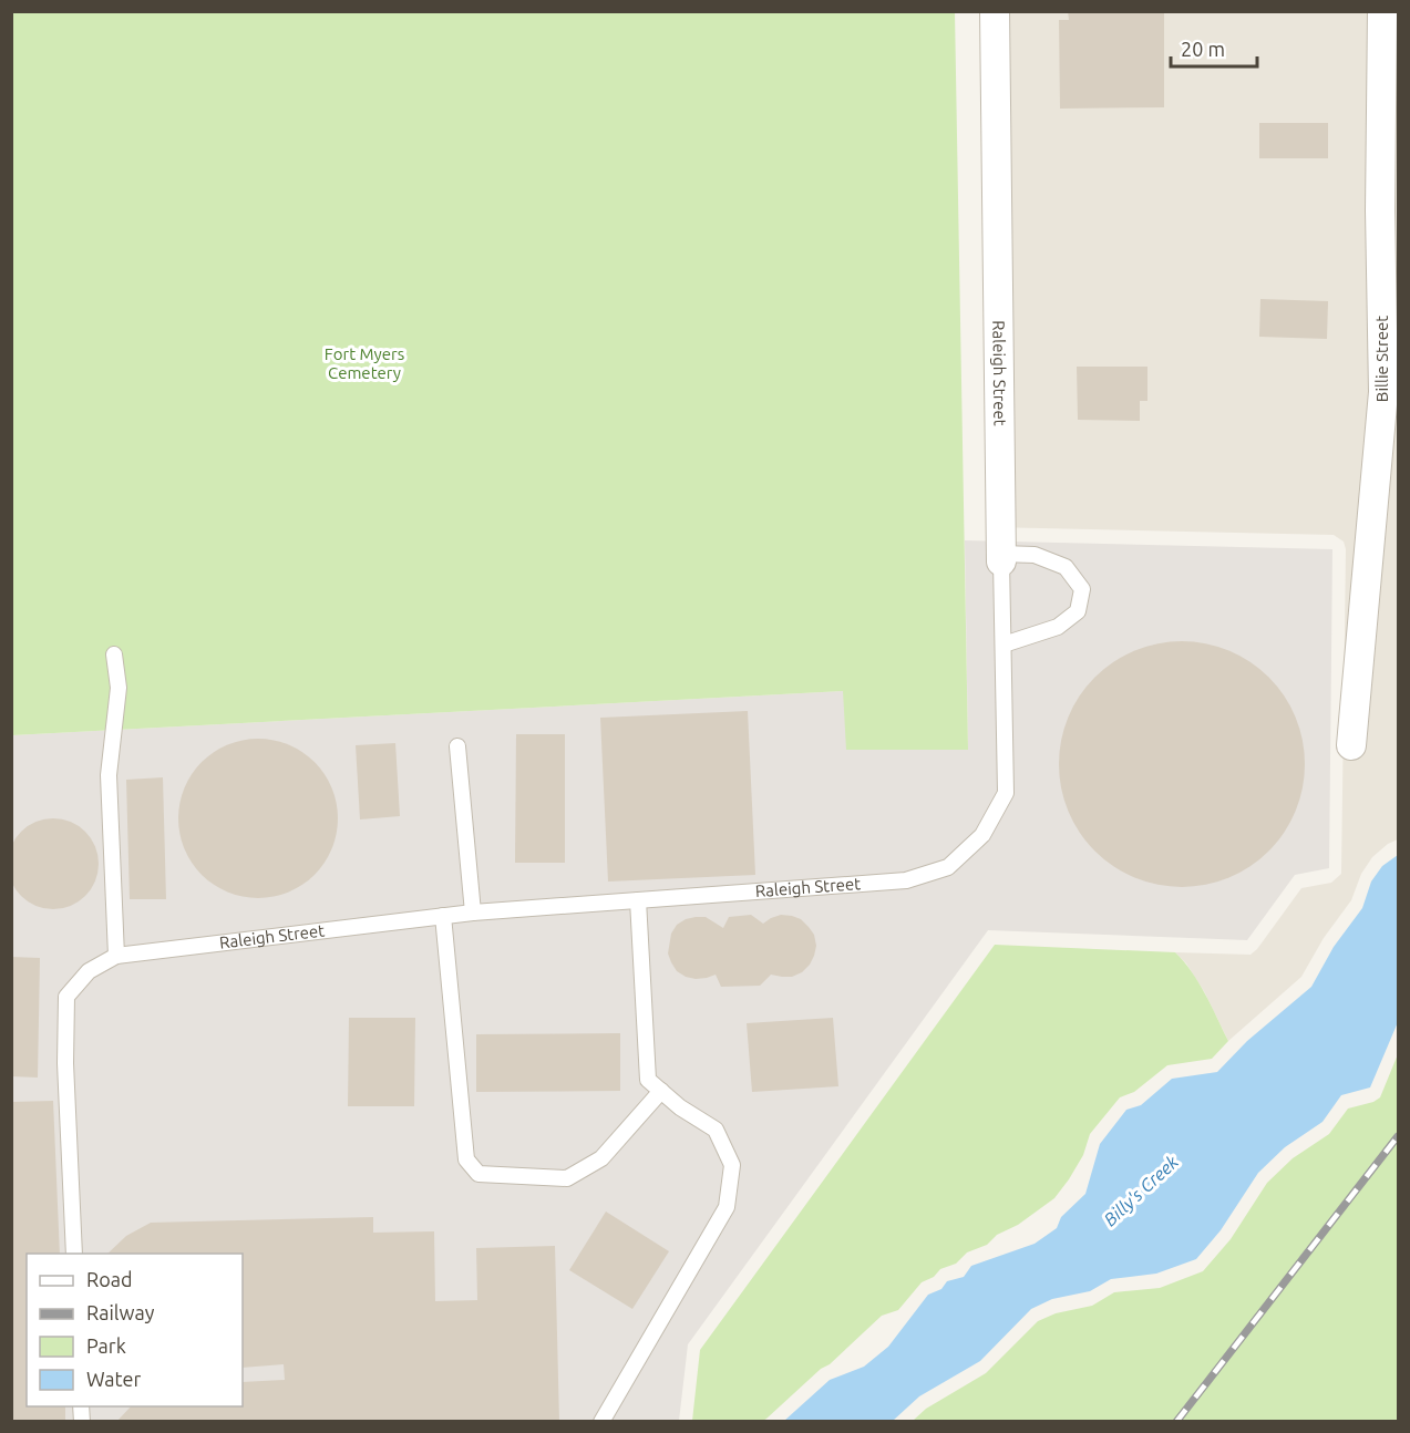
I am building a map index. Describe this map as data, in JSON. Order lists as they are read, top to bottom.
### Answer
{
  "streets": {
    "street": ["Billie Street", "Raleigh Street"]
  },
  "water": ["Billy's Creek"],
  "parks": ["Fort Myers Cemetery"],
  "legend": [
    "Road",
    "Railway",
    "Park",
    "Water"
  ],
  "scale_bar": "20 m"
}
